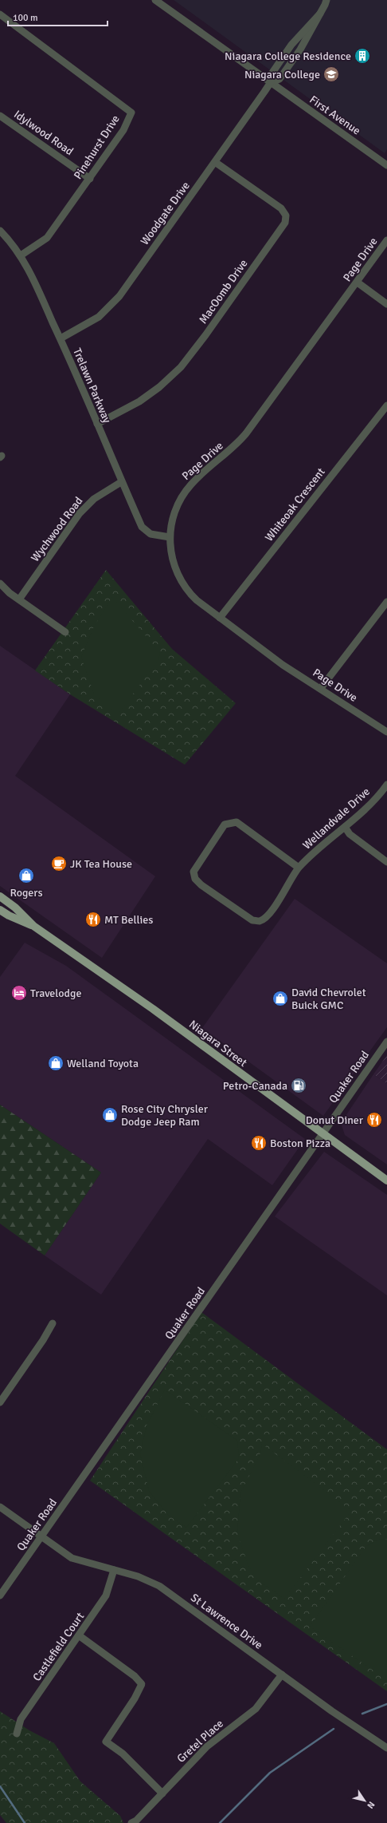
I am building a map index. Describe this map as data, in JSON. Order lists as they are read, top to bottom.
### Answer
{
  "streets": {
    "main road": ["Niagara Street"],
    "street": [
      "First Avenue",
      "Idylwood Road",
      "Pinehurst Drive",
      "Woodgate Drive",
      "Page Drive",
      "MacOomb Drive",
      "Trelawn Parkway",
      "Whiteoak Crescent",
      "Wychwood Road",
      "Wellandvale Drive",
      "Quaker Road",
      "St Lawrence Drive",
      "Castlefield Court",
      "Gretel Place"
    ]
  },
  "crossings": [
    ["First Avenue", "Woodgate Drive"],
    ["Idylwood Road", "Pinehurst Drive"],
    ["Pinehurst Drive", "Trelawn Parkway"],
    ["Woodgate Drive", "MacOomb Drive"],
    ["Woodgate Drive", "Trelawn Parkway"],
    ["Page Drive", "Trelawn Parkway"],
    ["Page Drive", "Whiteoak Crescent"],
    ["MacOomb Drive", "Trelawn Parkway"],
    ["Trelawn Parkway", "Wychwood Road"],
    ["Niagara Street", "Quaker Road"],
    ["Quaker Road", "St Lawrence Drive"],
    ["St Lawrence Drive", "Castlefield Court"],
    ["St Lawrence Drive", "Gretel Place"]
  ],
  "places": {
    "building": ["Niagara College Residence"],
    "school or university": ["Niagara College"],
    "cafe": ["JK Tea House"],
    "shop": [
      "Rogers",
      "David Chevrolet Buick GMC",
      "Welland Toyota",
      "Rose City Chrysler Dodge Jeep Ram"
    ],
    "restaurant": ["MT Bellies", "Donut Diner", "Boston Pizza"],
    "hotel": ["Travelodge"],
    "fuel station": ["Petro-Canada"]
  },
  "scale_bar": "100 m",
  "north": "bottom right"
}
